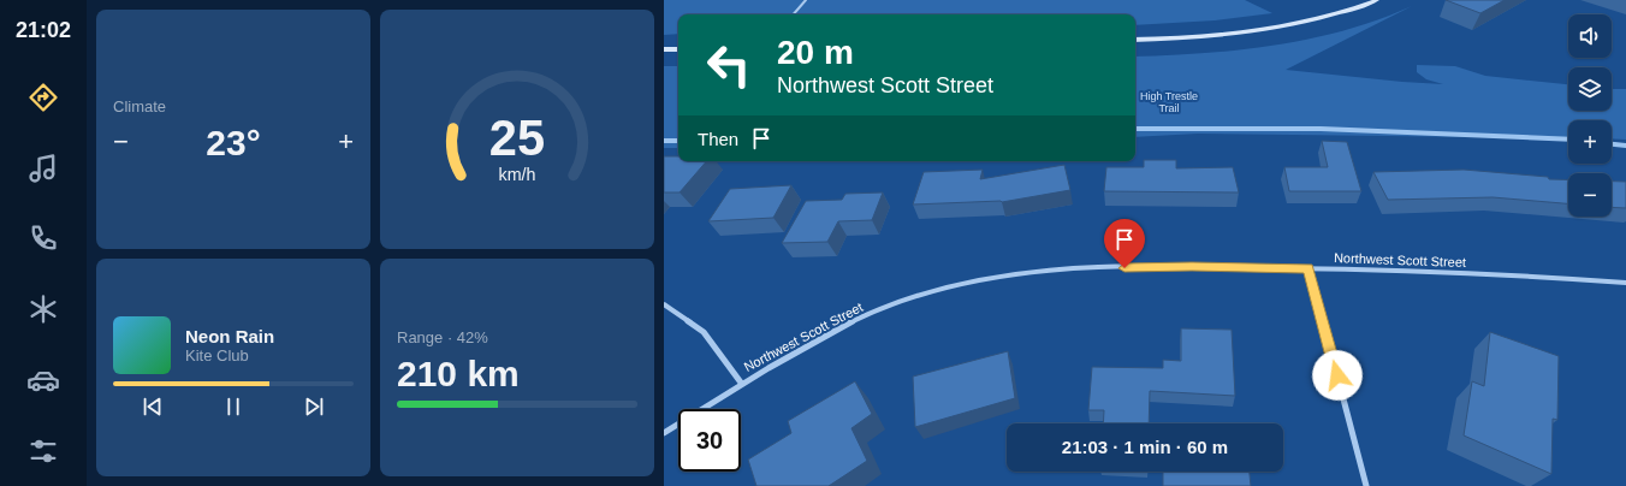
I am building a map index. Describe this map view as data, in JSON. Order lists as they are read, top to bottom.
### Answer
{
  "streets": {
    "street": ["Northwest Scott Street"]
  },
  "parks": ["High Trestle Trail"],
  "page": {
    "tabs": "21:02",
    "tile": [
      "Climate",
      ["Range · 42%", "210 km"]
    ],
    "map_buttons": ["+", "−"],
    "turn": ["20 m", "Northwest Scott Street"],
    "then": "Then",
    "heat": ["−", "23°", "+"],
    "song": ["Neon Rain", "Kite Club"],
    "limit": "30",
    "trip": "21:03 · 1 min · 60 m",
    "gauge": ["25", "km/h"]
  }
}
